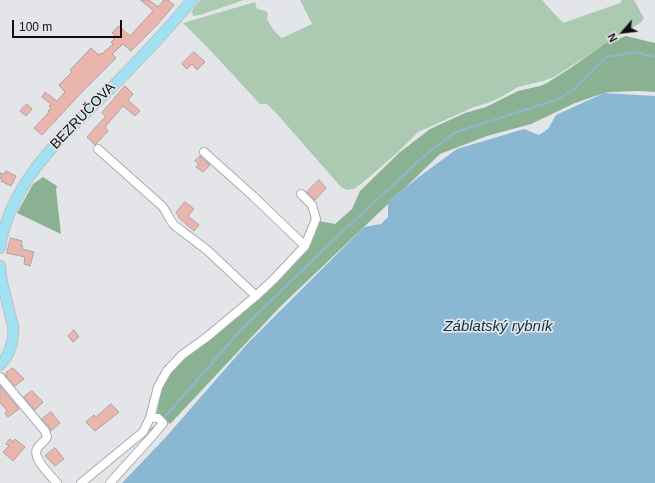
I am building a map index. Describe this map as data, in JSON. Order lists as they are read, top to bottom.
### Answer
{
  "streets": {
    "main road": ["BEZRUČOVA"]
  },
  "water": ["Záblatský rybník"],
  "scale_bar": "100 m",
  "north": "bottom left"
}
